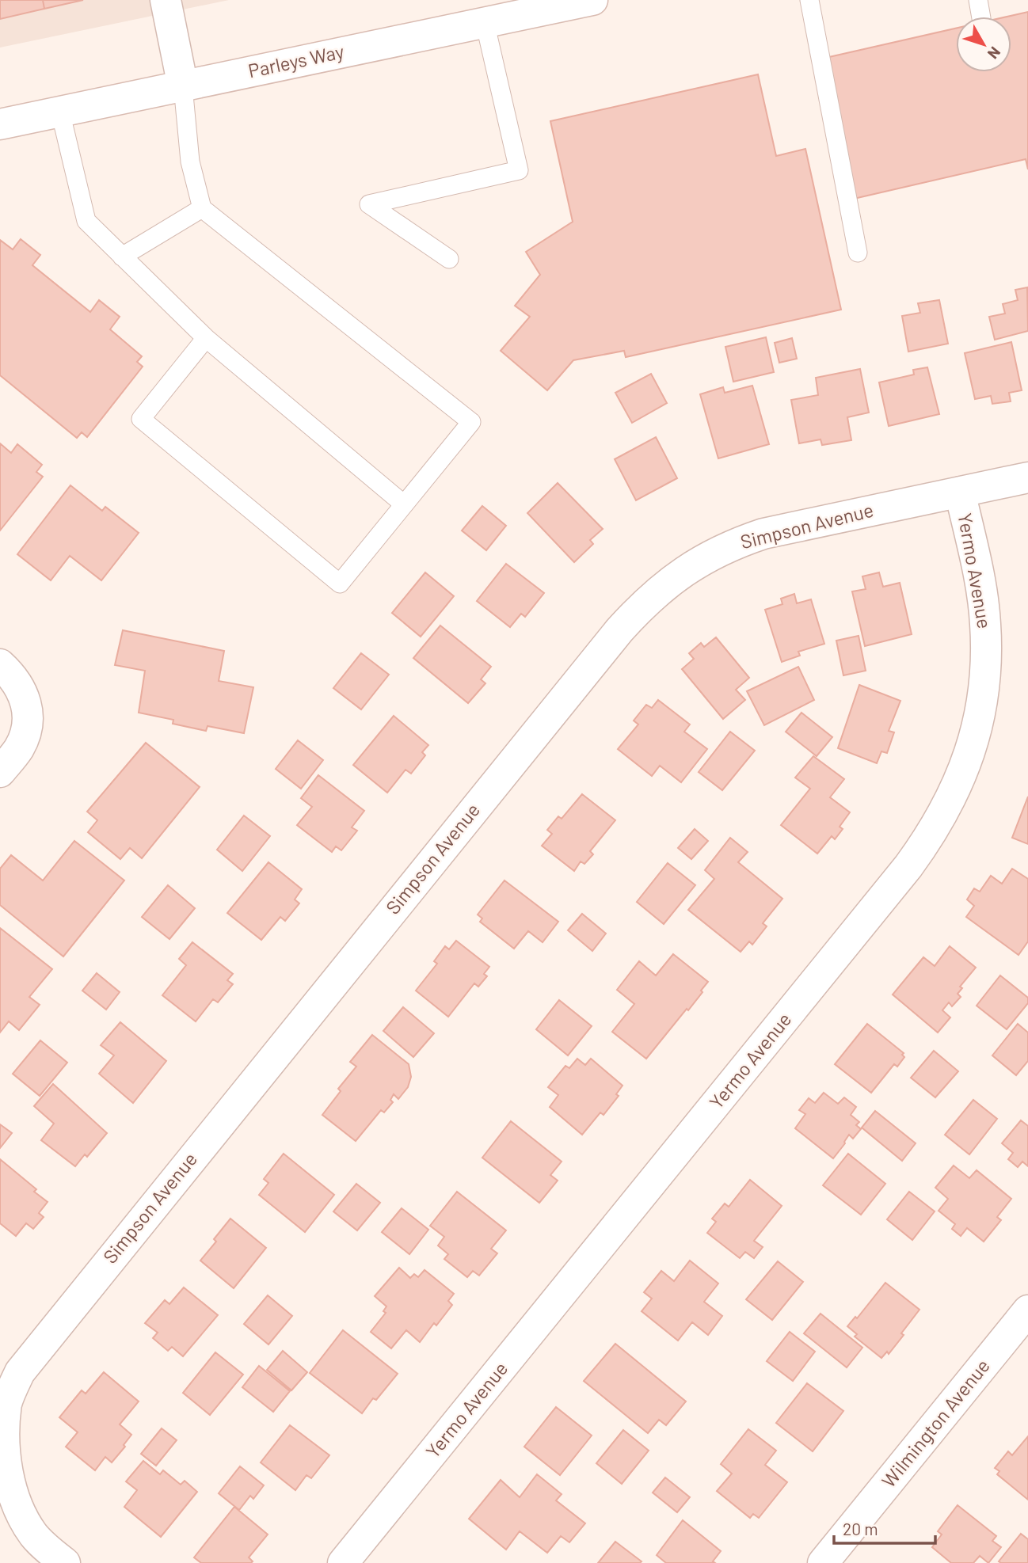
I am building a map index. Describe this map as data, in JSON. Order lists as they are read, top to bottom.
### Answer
{
  "streets": {
    "street": [
      "Parleys Way",
      "Simpson Avenue",
      "Yermo Avenue",
      "Wilmington Avenue"
    ]
  },
  "crossings": [
    ["Simpson Avenue", "Yermo Avenue"]
  ],
  "scale_bar": "20 m",
  "north": "bottom right"
}
